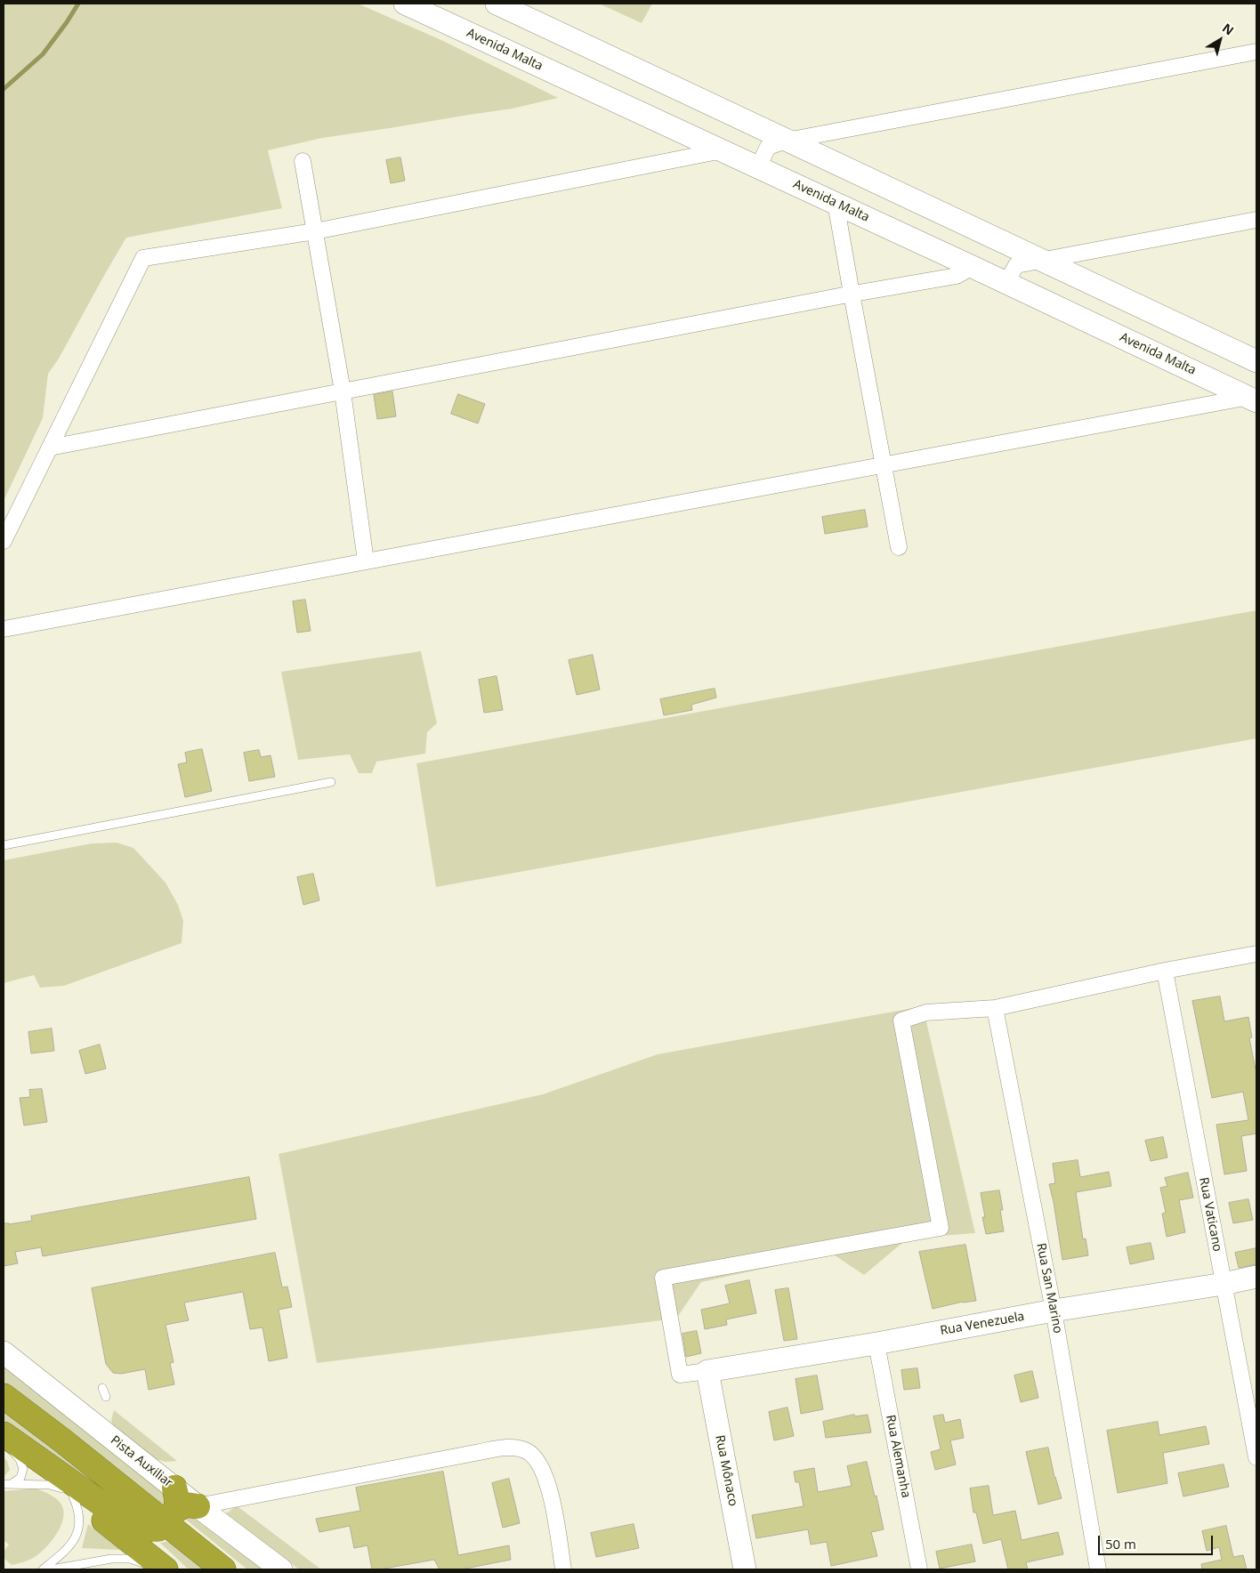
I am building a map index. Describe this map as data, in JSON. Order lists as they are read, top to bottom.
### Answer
{
  "streets": {
    "street": [
      "Avenida Malta",
      "Rua Vaticano",
      "Rua San Marino",
      "Rua Venezuela",
      "Rua Alemanha",
      "Pista Auxiliar",
      "Rua Mônaco"
    ]
  },
  "crossings": [
    ["Rua Vaticano", "Rua Venezuela"],
    ["Rua San Marino", "Rua Venezuela"],
    ["Rua Venezuela", "Rua Alemanha"],
    ["Rua Venezuela", "Rua Mônaco"]
  ],
  "scale_bar": "50 m",
  "north": "top right"
}
